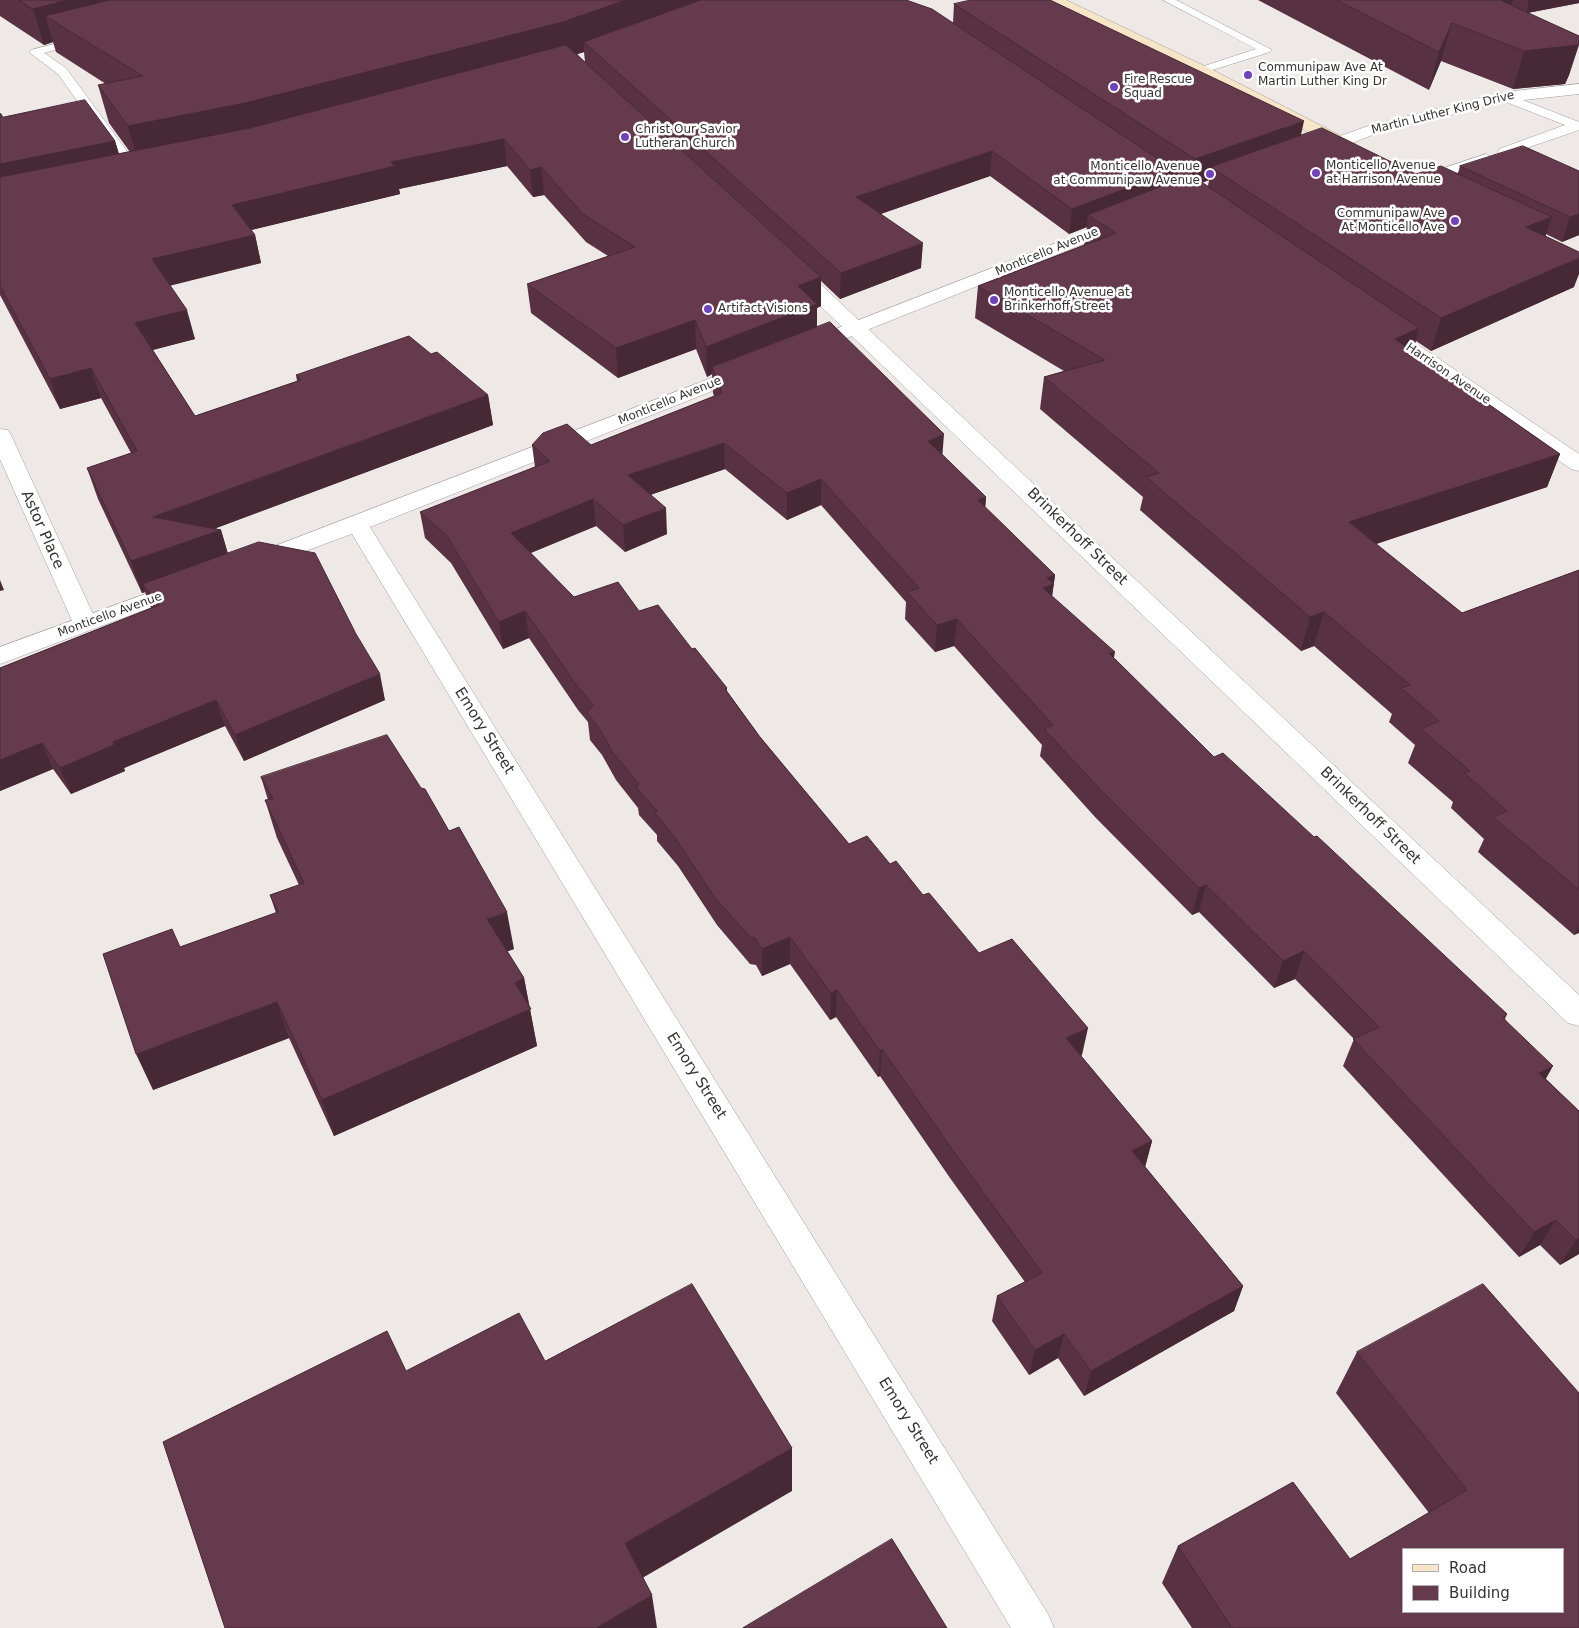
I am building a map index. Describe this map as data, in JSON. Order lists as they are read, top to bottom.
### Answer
{
  "streets": {
    "street": [
      "Martin Luther King Drive",
      "Monticello Avenue",
      "Harrison Avenue",
      "Astor Place",
      "Brinkerhoff Street",
      "Emory Street"
    ]
  },
  "crossings": [
    ["Monticello Avenue", "Astor Place"],
    ["Monticello Avenue", "Brinkerhoff Street"],
    ["Monticello Avenue", "Emory Street"]
  ],
  "places": [
    "Communipaw Ave At Martin Luther King Dr",
    "Fire Rescue Squad",
    "Christ Our Savior Lutheran Church",
    "Monticello Avenue at Harrison Avenue",
    "Monticello Avenue at Communipaw Avenue",
    "Communipaw Ave At Monticello Ave",
    "Monticello Avenue at Brinkerhoff Street",
    "Artifact Visions"
  ],
  "legend": ["Road", "Building"]
}
